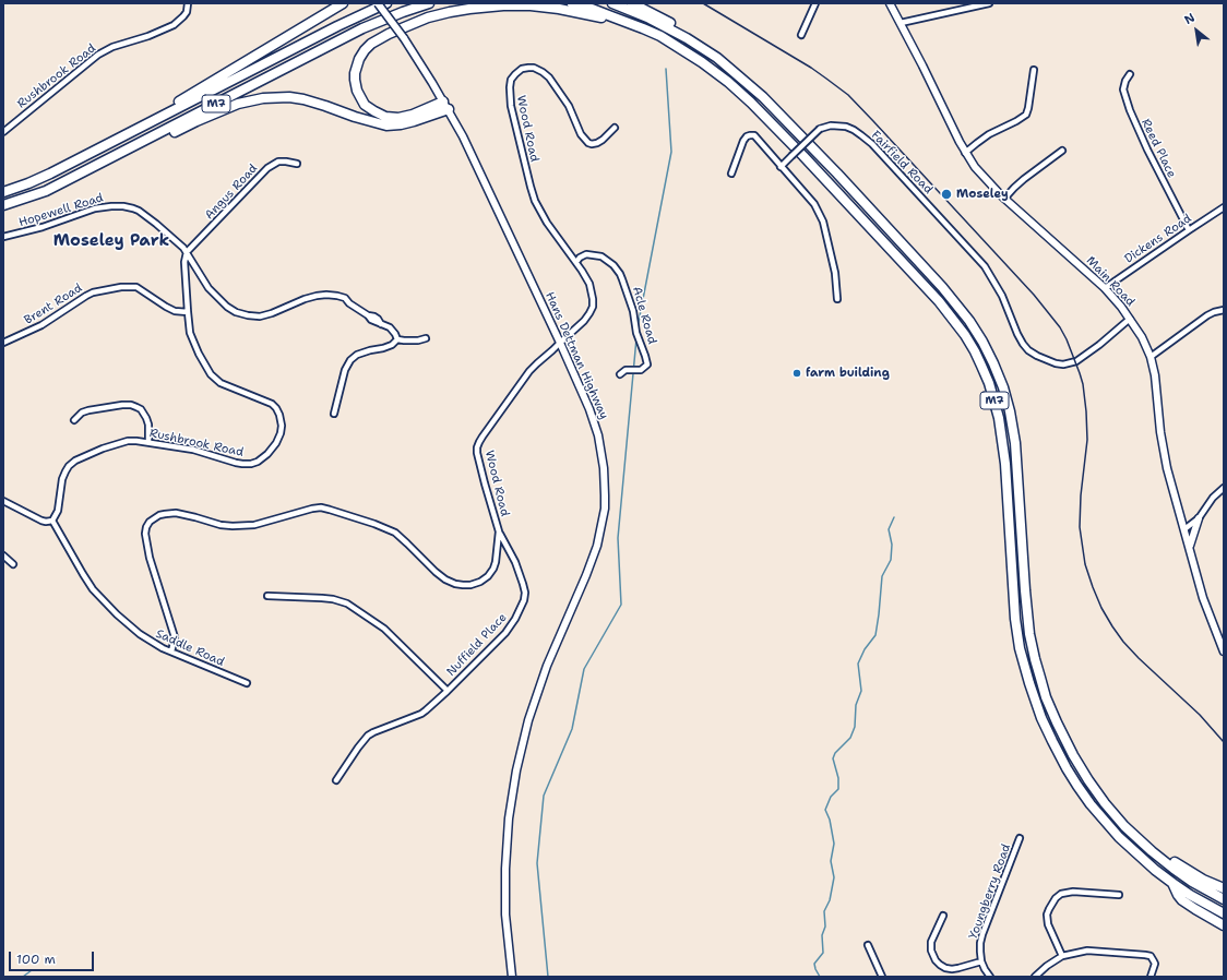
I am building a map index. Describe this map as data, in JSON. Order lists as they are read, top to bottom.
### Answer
{
  "streets": {
    "highway": ["M7"],
    "street": [
      "Rushbrook Road",
      "Wood Road",
      "Reed Place",
      "Fairfield Road",
      "Angus Road",
      "Hopewell Road",
      "Dickens Road",
      "Main Road",
      "Brent Road",
      "Acle Road",
      "Hans Dettman Highway",
      "Nuffield Place",
      "Saddle Road",
      "Youngberry Road"
    ]
  },
  "crossings": [
    ["Rushbrook Road", "Brent Road"],
    ["Rushbrook Road", "Saddle Road"],
    ["Wood Road", "Acle Road"],
    ["Wood Road", "Hans Dettman Highway"],
    ["Wood Road", "Nuffield Place"],
    ["Wood Road", "Saddle Road"],
    ["Reed Place", "Dickens Road"],
    ["Fairfield Road", "Main Road"],
    ["Angus Road", "Hopewell Road"],
    ["Dickens Road", "Main Road"]
  ],
  "districts": ["Moseley Park"],
  "places": ["Moseley", "farm building"],
  "scale_bar": "100 m",
  "north": "top left"
}
